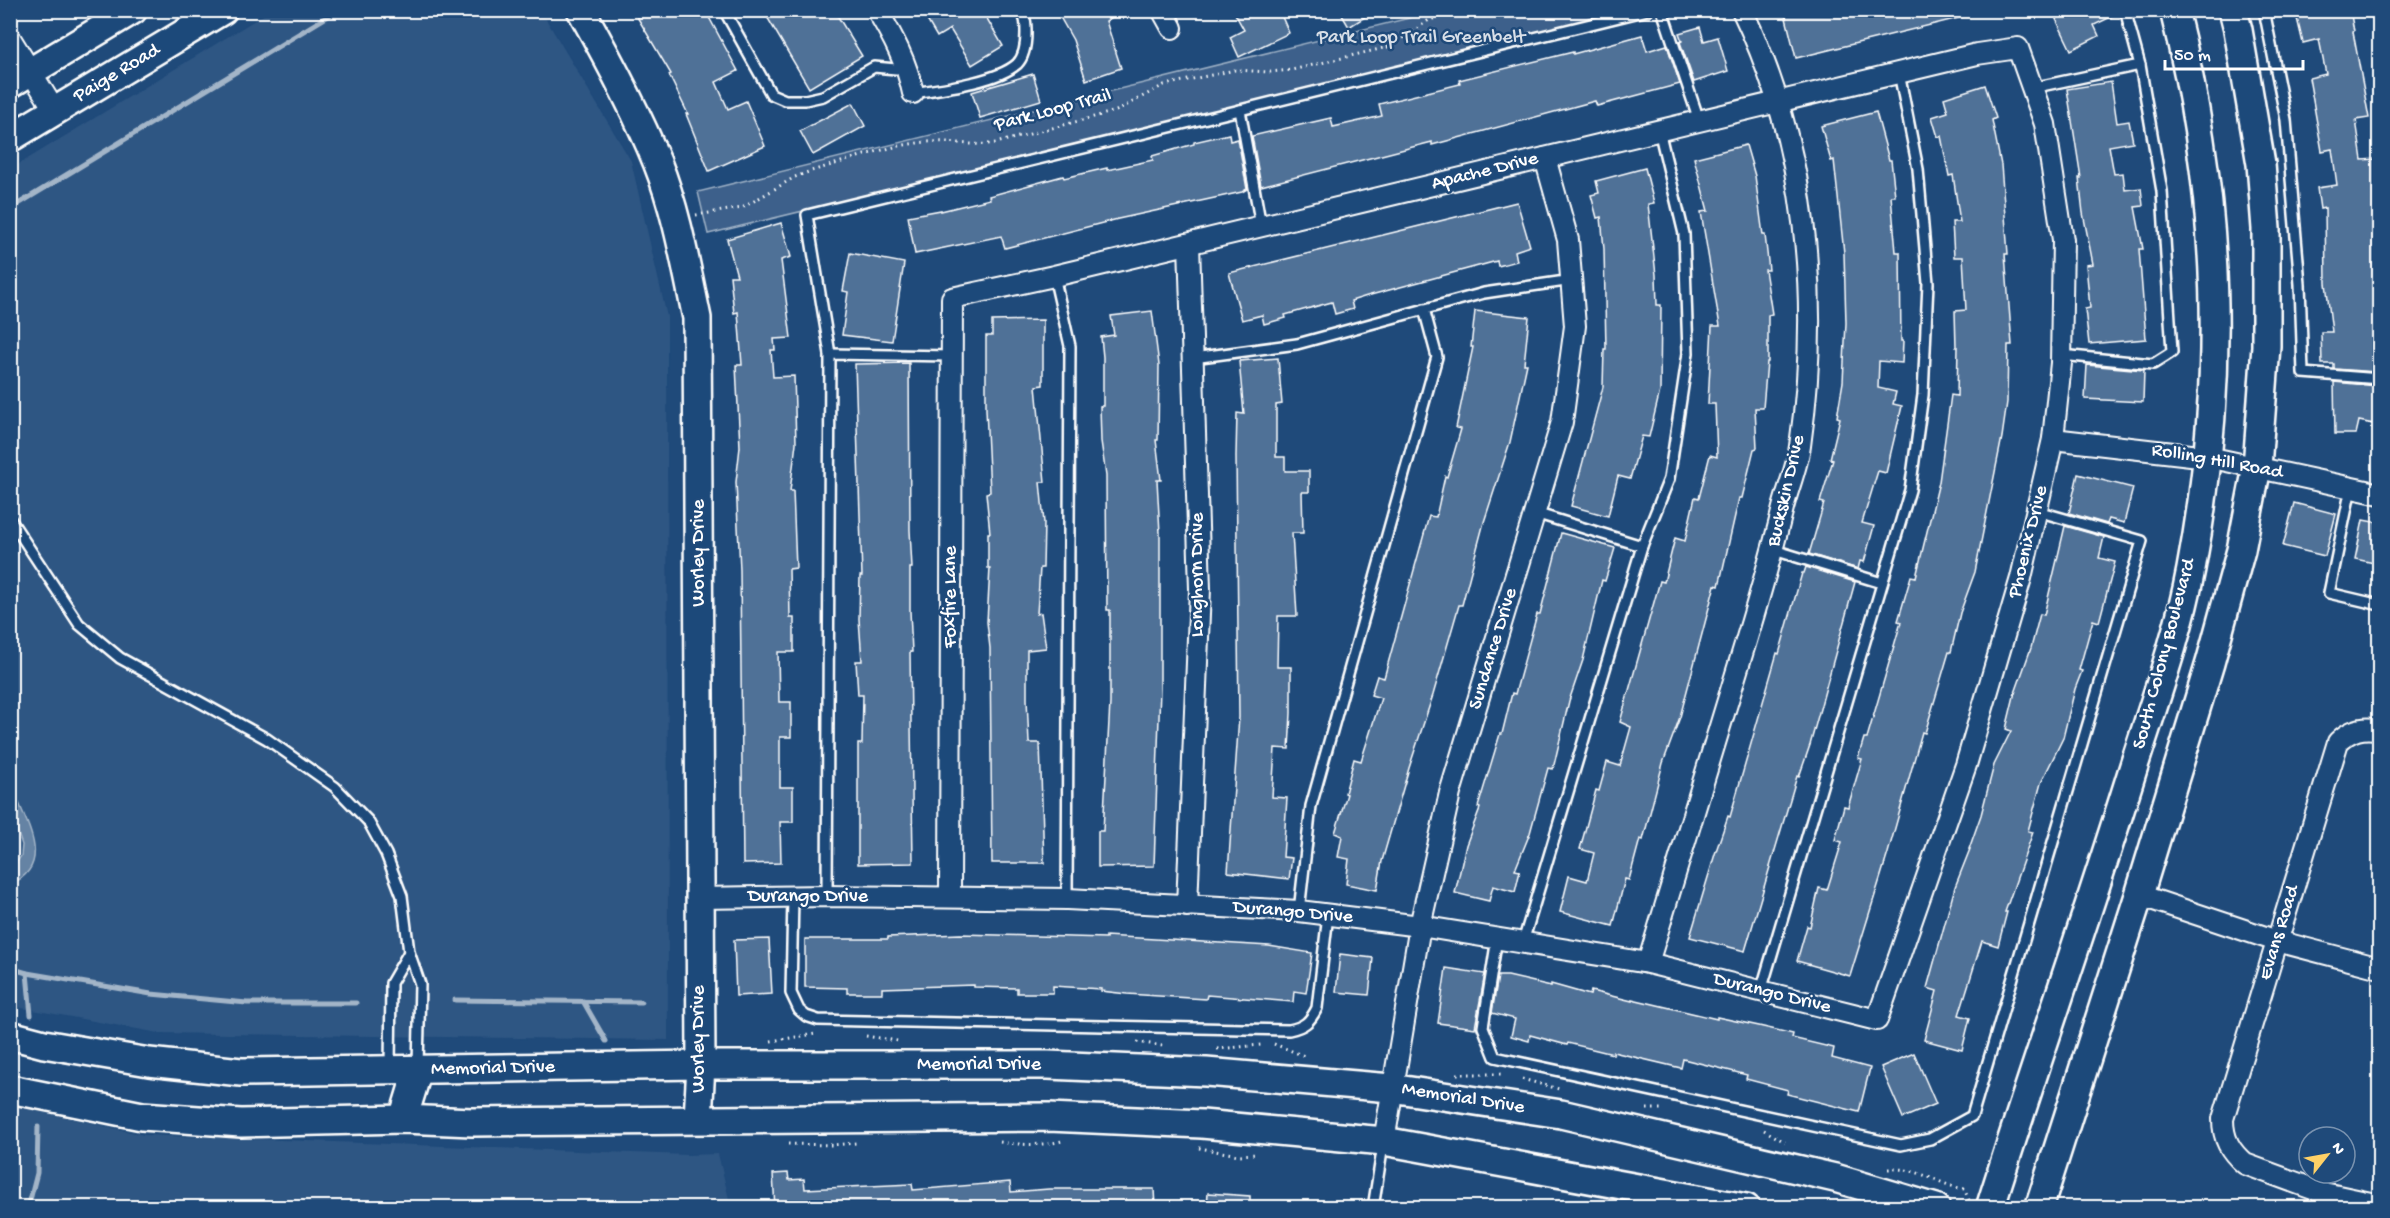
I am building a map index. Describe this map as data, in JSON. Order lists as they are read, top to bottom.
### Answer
{
  "streets": {
    "street": [
      "Paige Road",
      "Apache Drive",
      "Rolling Hill Road",
      "Buckskin Drive",
      "Phoenix Drive",
      "Worley Drive",
      "Longhorn Drive",
      "Foxfire Lane",
      "Sundance Drive",
      "South Colony Boulevard",
      "Durango Drive",
      "Evans Road",
      "Memorial Drive"
    ],
    "path": ["Park Loop Trail"]
  },
  "crossings": [
    ["Park Loop Trail", "Worley Drive"],
    ["Apache Drive", "Buckskin Drive"],
    ["Apache Drive", "Phoenix Drive"],
    ["Apache Drive", "Longhorn Drive"],
    ["Apache Drive", "Foxfire Lane"],
    ["Apache Drive", "Sundance Drive"],
    ["Rolling Hill Road", "Phoenix Drive"],
    ["Rolling Hill Road", "South Colony Boulevard"],
    ["Buckskin Drive", "Durango Drive"],
    ["Phoenix Drive", "Durango Drive"],
    ["Worley Drive", "Durango Drive"],
    ["Worley Drive", "Memorial Drive"],
    ["Longhorn Drive", "Durango Drive"],
    ["Foxfire Lane", "Durango Drive"],
    ["Sundance Drive", "Durango Drive"],
    ["Sundance Drive", "Memorial Drive"]
  ],
  "parks": ["Park Loop Trail Greenbelt"],
  "scale_bar": "50 m",
  "north": "top right"
}
